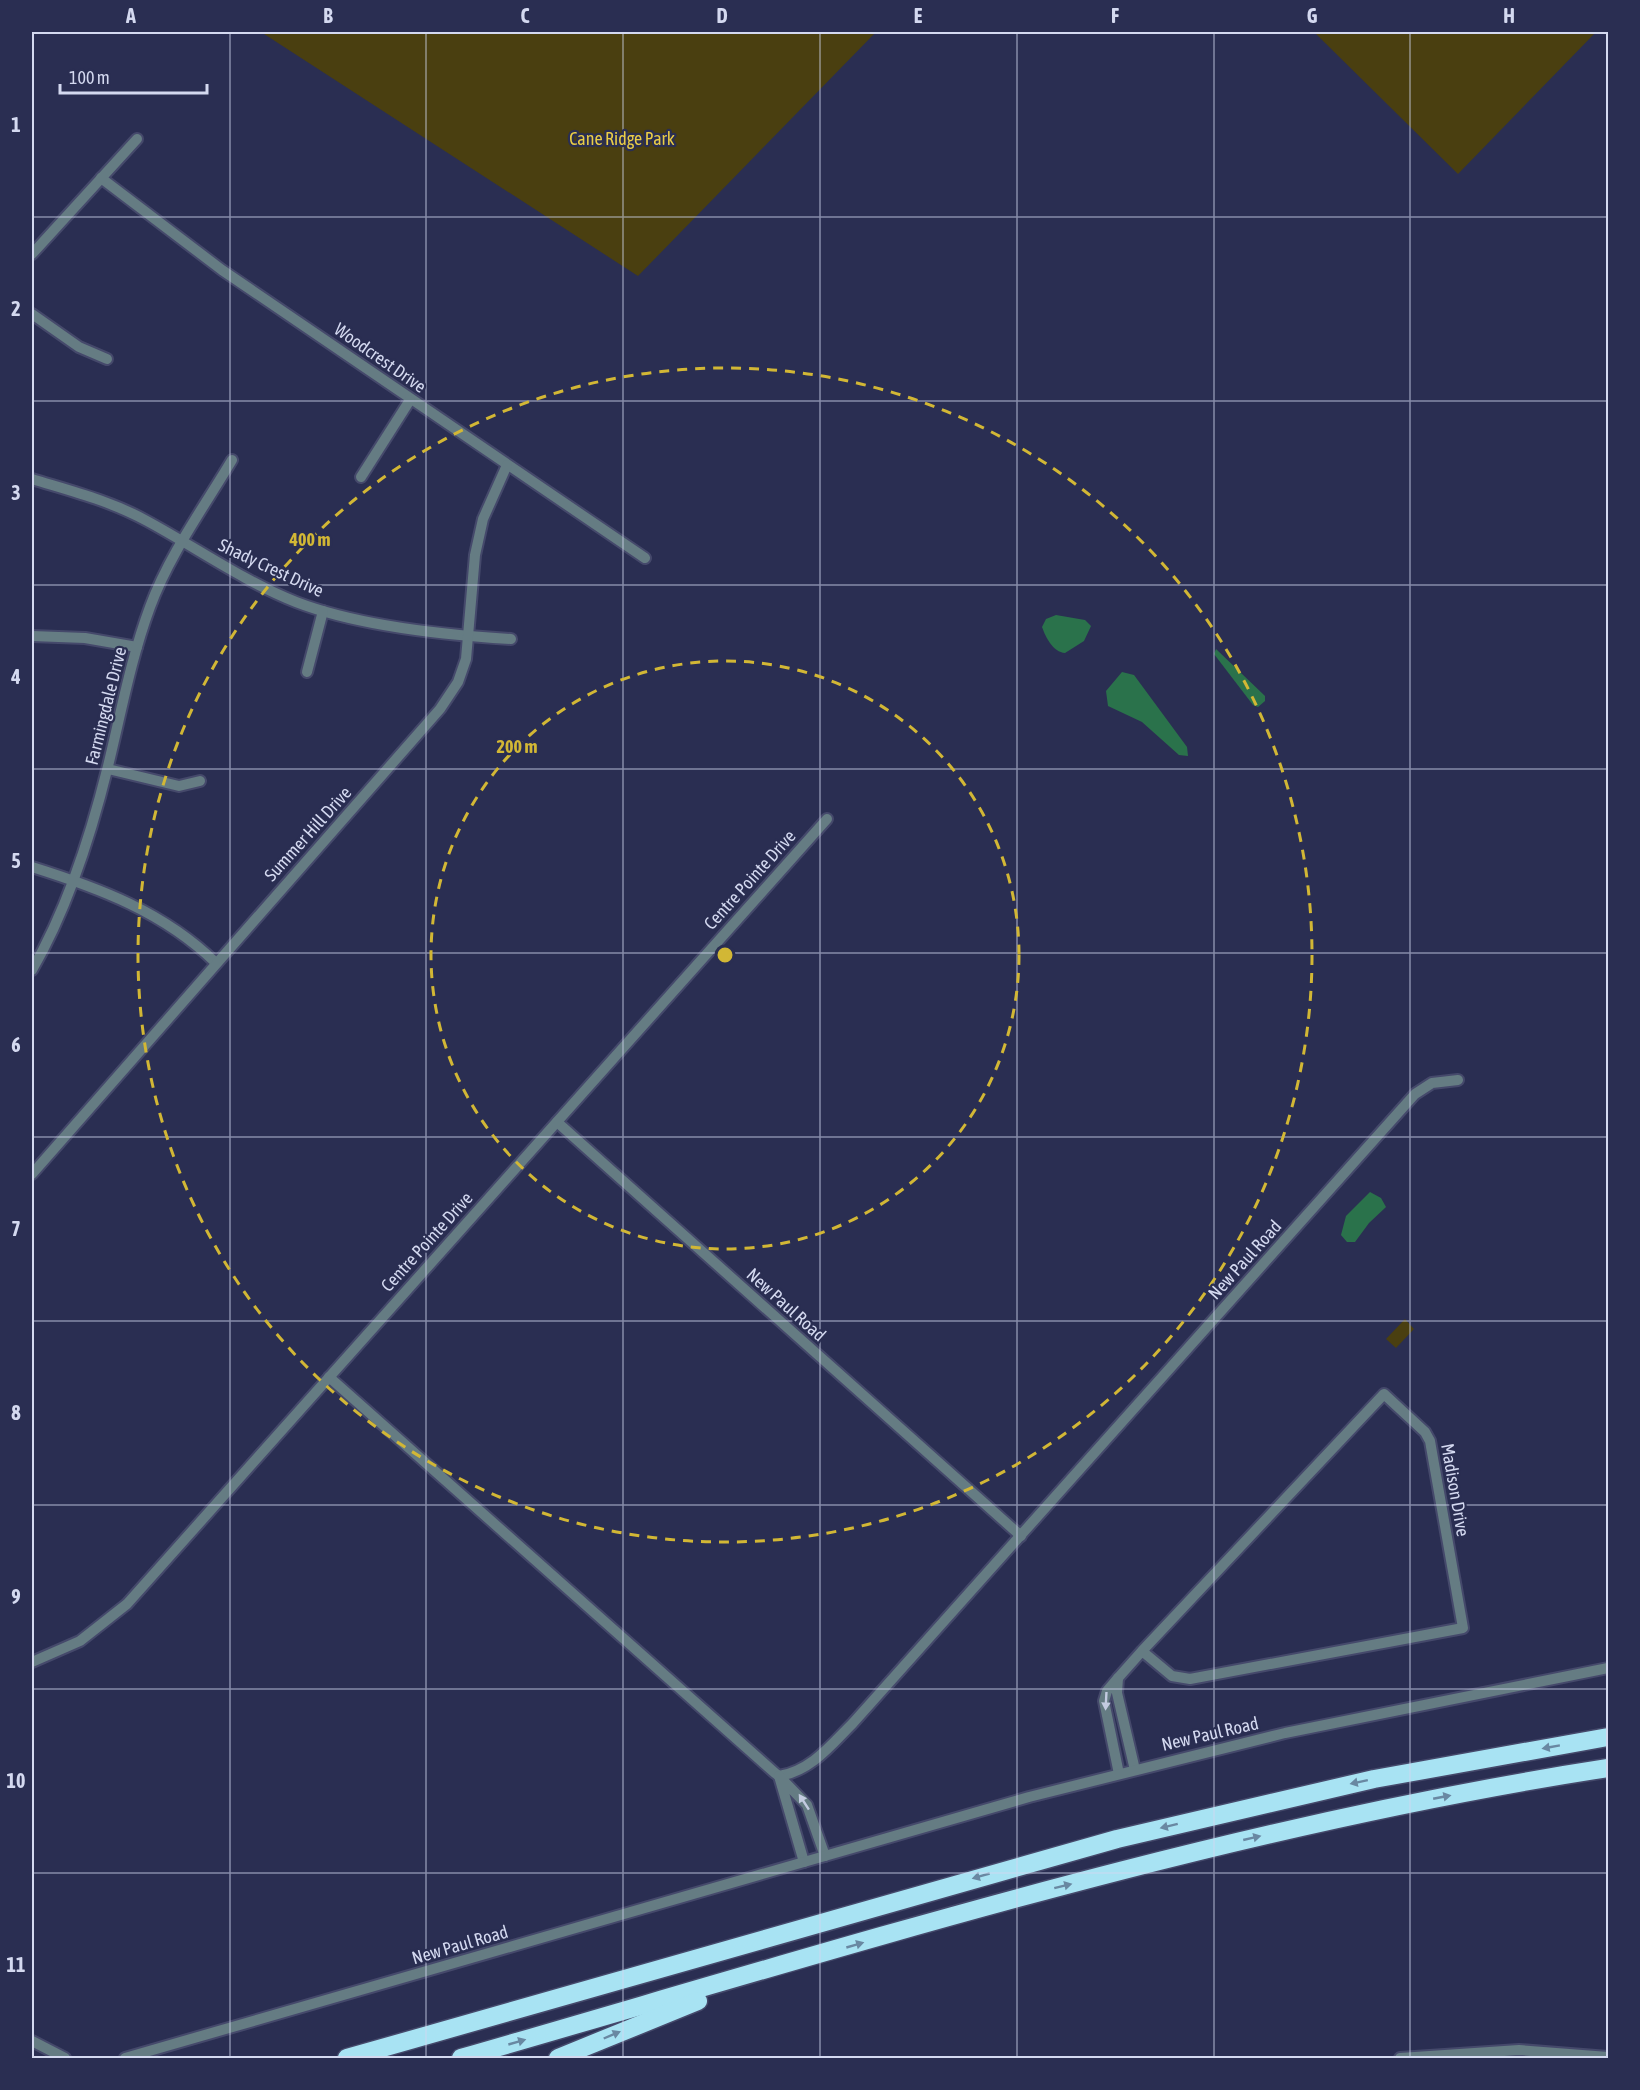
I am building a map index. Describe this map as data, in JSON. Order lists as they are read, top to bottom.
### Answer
{
  "streets": {
    "street": [
      "Woodcrest Drive",
      "Shady Crest Drive",
      "Farmingdale Drive",
      "Summer Hill Drive",
      "Centre Pointe Drive",
      "New Paul Road",
      "Madison Drive"
    ]
  },
  "crossings": [
    ["Woodcrest Drive", "Summer Hill Drive"],
    ["Shady Crest Drive", "Farmingdale Drive"],
    ["Shady Crest Drive", "Summer Hill Drive"],
    ["Centre Pointe Drive", "New Paul Road"],
    ["New Paul Road", "Madison Drive"]
  ],
  "parks": ["Cane Ridge Park"],
  "scale_bar": "100 m",
  "grid": {
    "columns": [
      "A",
      "B",
      "C",
      "D",
      "E",
      "F",
      "G",
      "H"
    ],
    "rows": [
      "1",
      "2",
      "3",
      "4",
      "5",
      "6",
      "7",
      "8",
      "9",
      "10",
      "11"
    ]
  },
  "rings": ["400 m", "200 m"]
}
